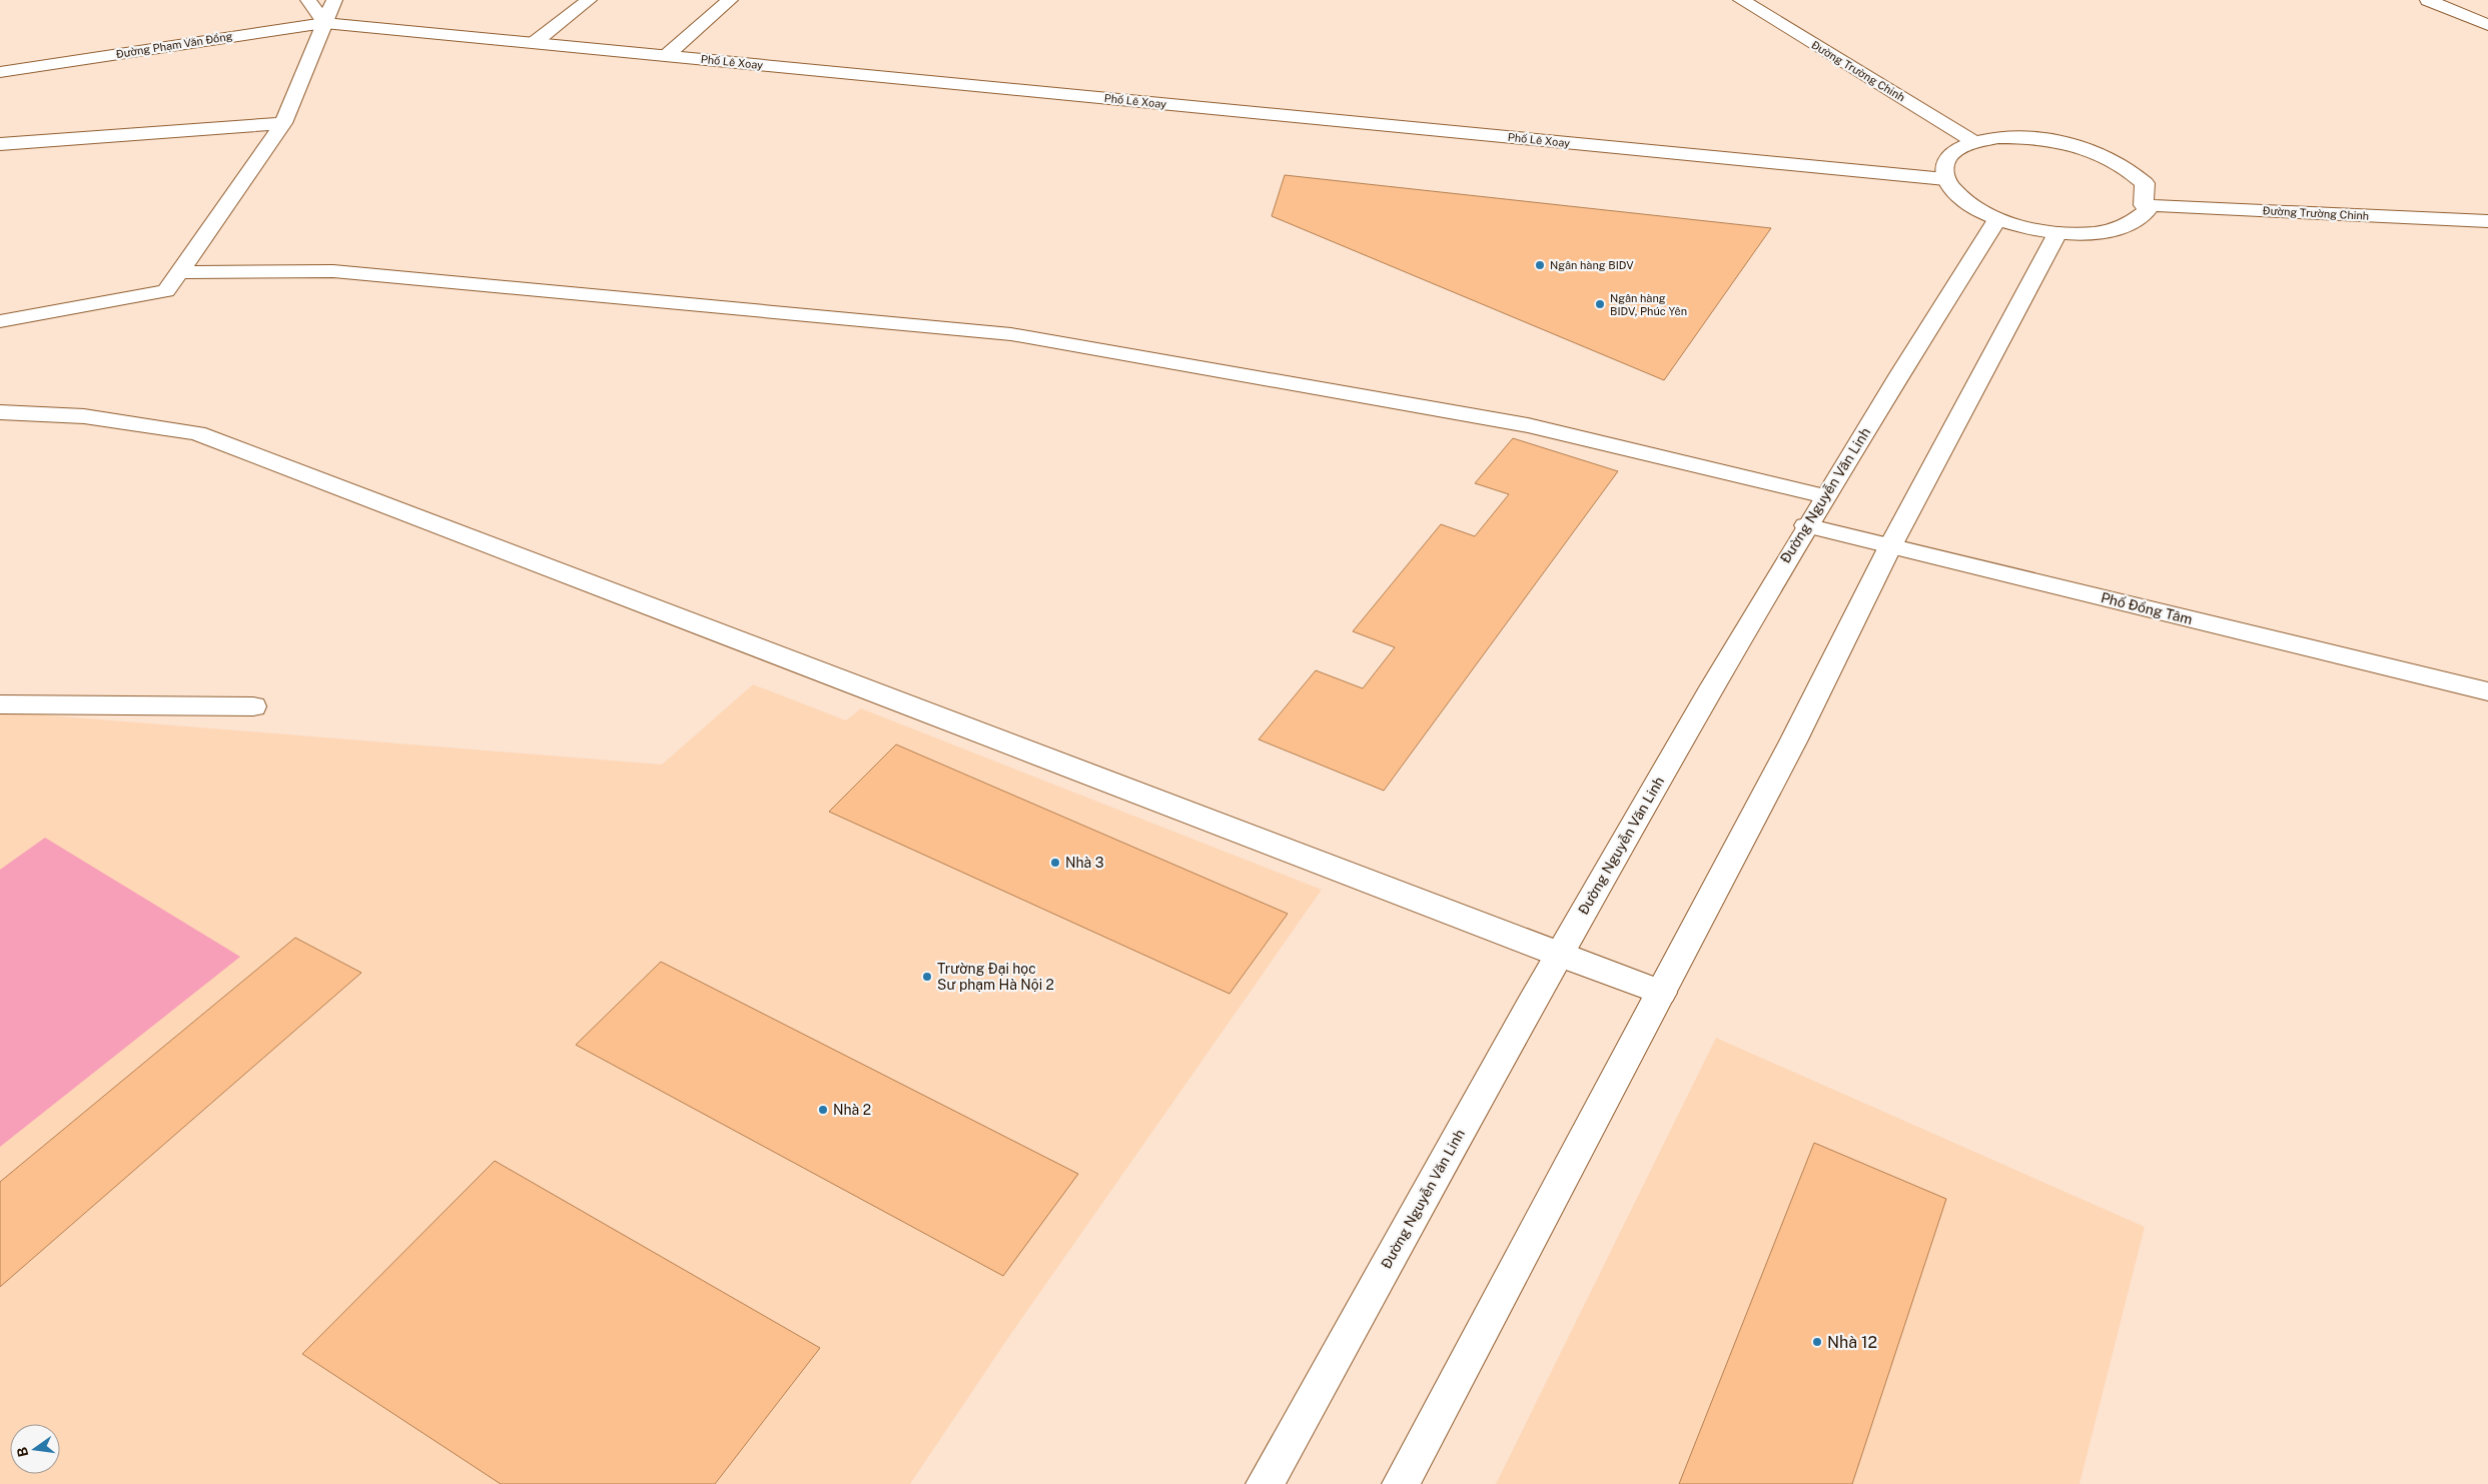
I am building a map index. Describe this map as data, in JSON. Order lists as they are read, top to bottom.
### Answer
{
  "streets": {
    "street": [
      "Đường Phạm Văn Đồng",
      "Phố Lê Xoay",
      "Đường Trường Chinh",
      "Đường Nguyễn Văn Linh",
      "Phố Đồng Tâm"
    ]
  },
  "crossings": [
    ["Đường Phạm Văn Đồng", "Phố Lê Xoay"],
    ["Đường Nguyễn Văn Linh", "Phố Đồng Tâm"]
  ],
  "places": [
    "Ngân hàng BIDV",
    "Ngân hàng BIDV, Phúc Yên",
    "Nhà 3",
    "Trường Đại học Sư phạm Hà Nội 2",
    "Nhà 2",
    "Nhà 12"
  ],
  "north": "left"
}
